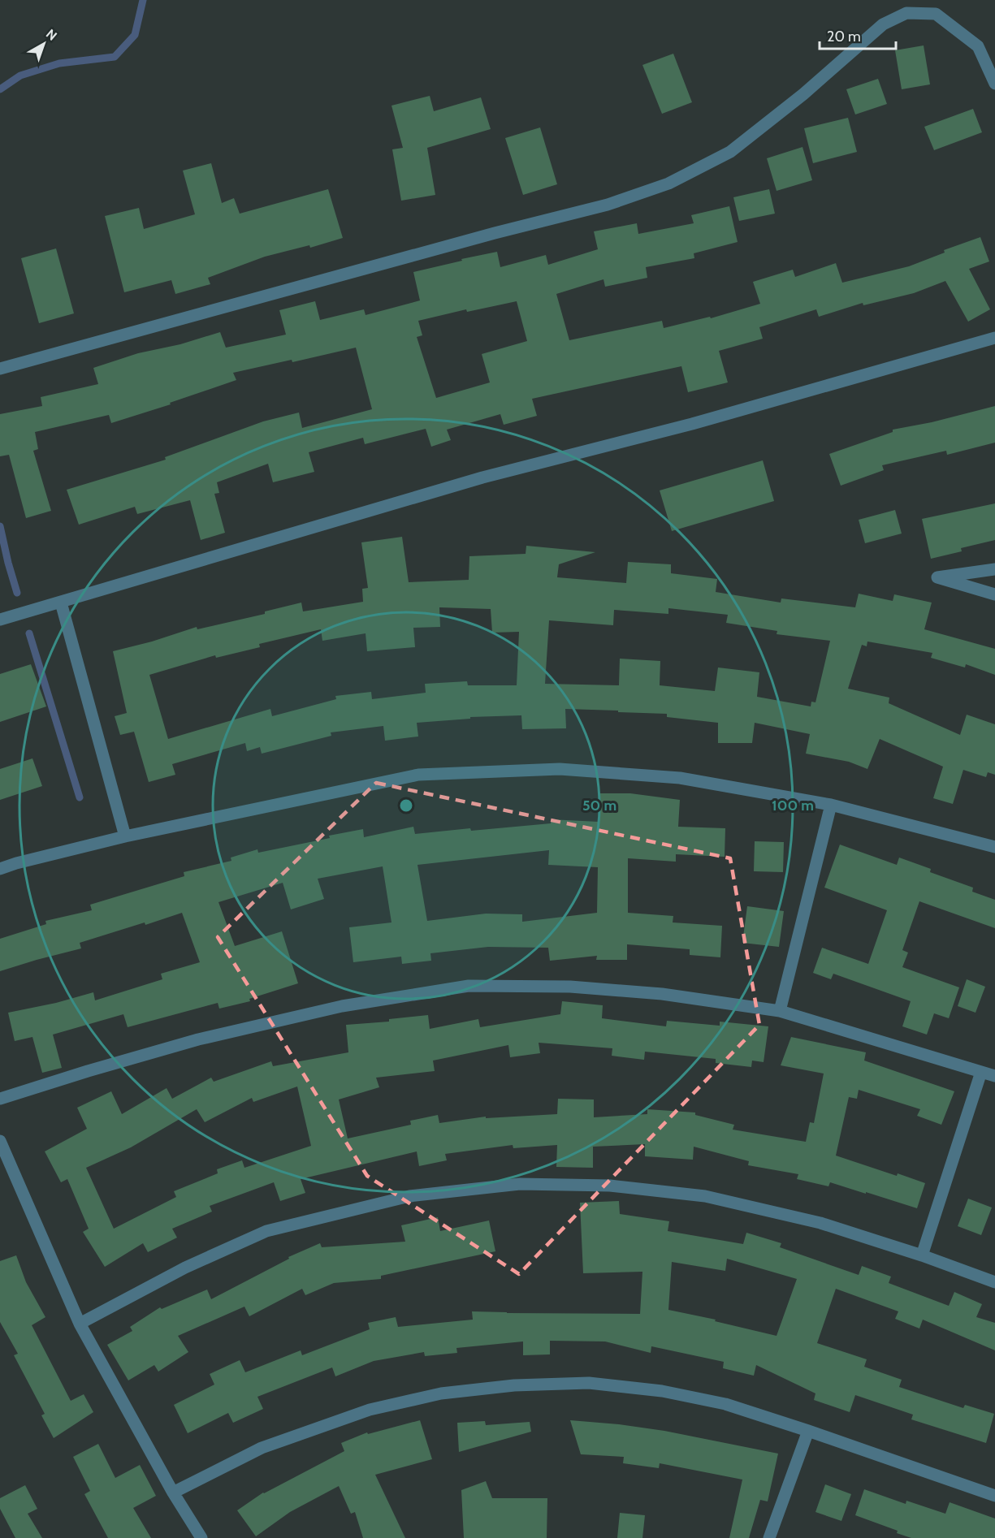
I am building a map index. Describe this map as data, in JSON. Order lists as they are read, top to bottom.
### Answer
{
  "scale_bar": "20 m",
  "north": "top right",
  "rings": ["50 m", "100 m"]
}
